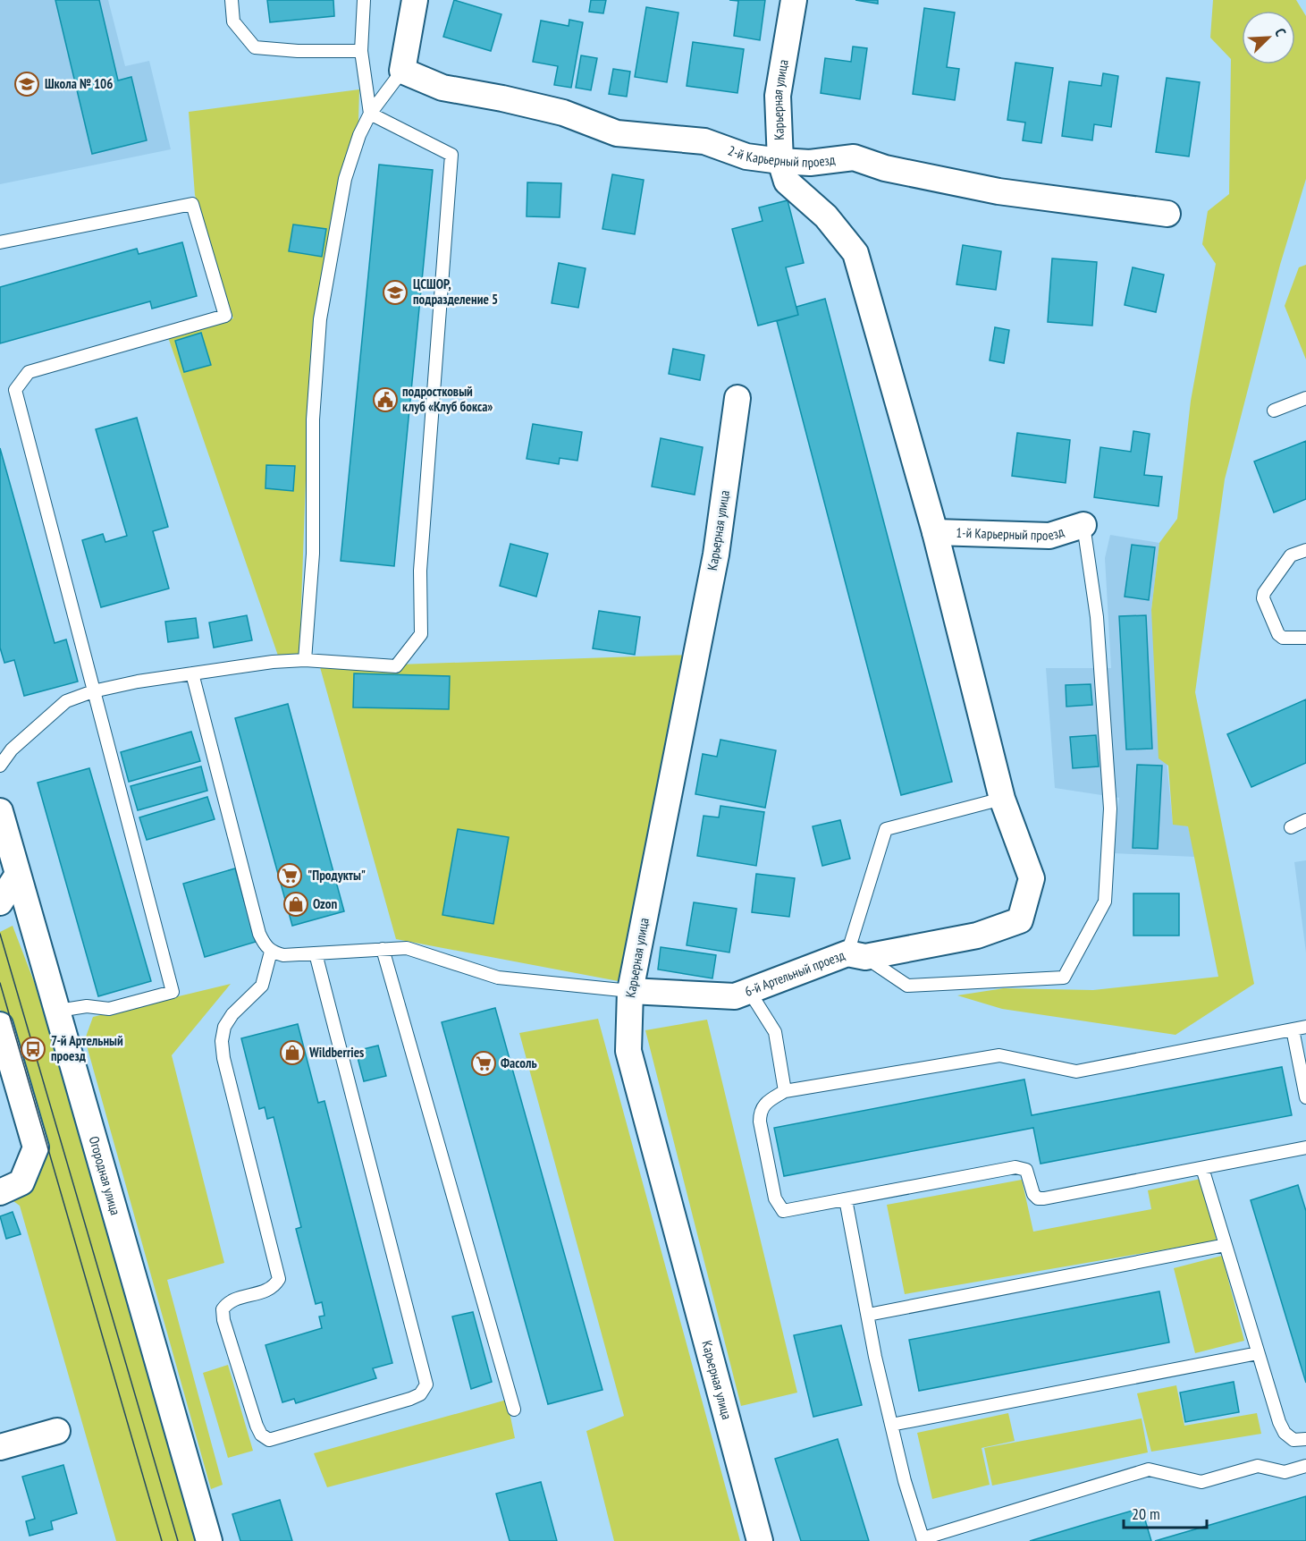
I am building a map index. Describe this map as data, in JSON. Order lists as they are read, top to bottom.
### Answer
{
  "streets": {
    "street": [
      "Карьерная улица",
      "2-й Карьерный проезд",
      "1-й Карьерный проезд",
      "6-й Артельный проезд",
      "Огородная улица"
    ]
  },
  "crossings": [
    ["Карьерная улица", "2-й Карьерный проезд"],
    ["Карьерная улица", "1-й Карьерный проезд"],
    ["Карьерная улица", "6-й Артельный проезд"]
  ],
  "places": {
    "school or university": ["Школа № 106", "ЦСШОР, подразделение 5"],
    "public building": ["подростковый клуб «Клуб бокса»"],
    "supermarket": ["\"Продукты\"", "Фасоль"],
    "shop": ["Ozon", "Wildberries"],
    "bus stop": ["7-й Артельный проезд"]
  },
  "scale_bar": "20 m",
  "north": "top right"
}
